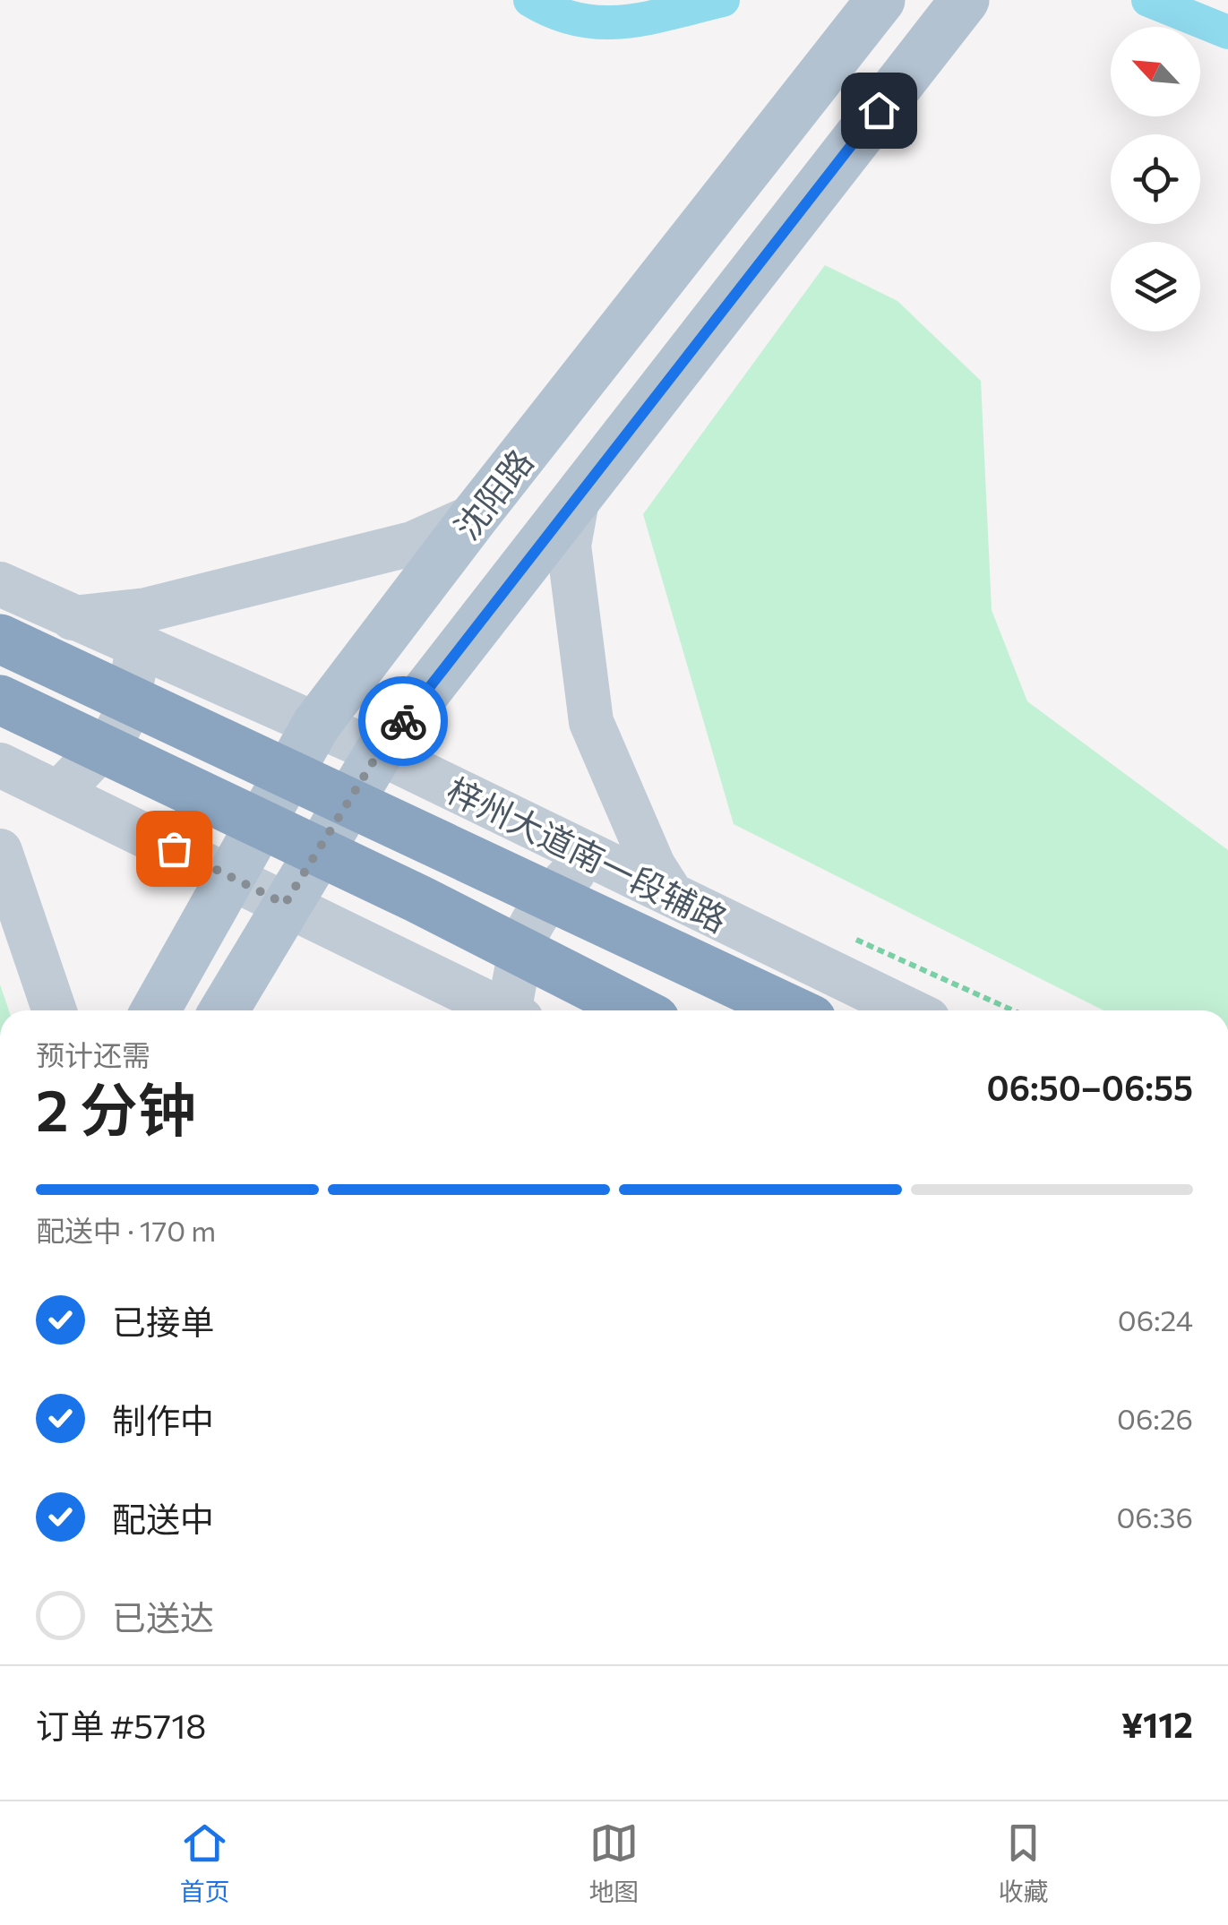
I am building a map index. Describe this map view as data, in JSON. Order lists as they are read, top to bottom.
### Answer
{
  "streets": {
    "main road": ["沈阳路", "梓州大道南一段辅路"]
  },
  "crossings": [
    ["沈阳路", "梓州大道南一段辅路"]
  ],
  "north": "top left",
  "page": {
    "heading": ["2 分钟", "预计还需", "06:50–06:55"],
    "panel": ["订单 #5718", "¥112"],
    "bar": "配送中 · 170 m",
    "list": [
      ["已接单", "06:24"],
      ["制作中", "06:26"],
      ["配送中", "06:36"],
      "已送达"
    ],
    "tabs": ["首页", "地图", "收藏"]
  }
}
